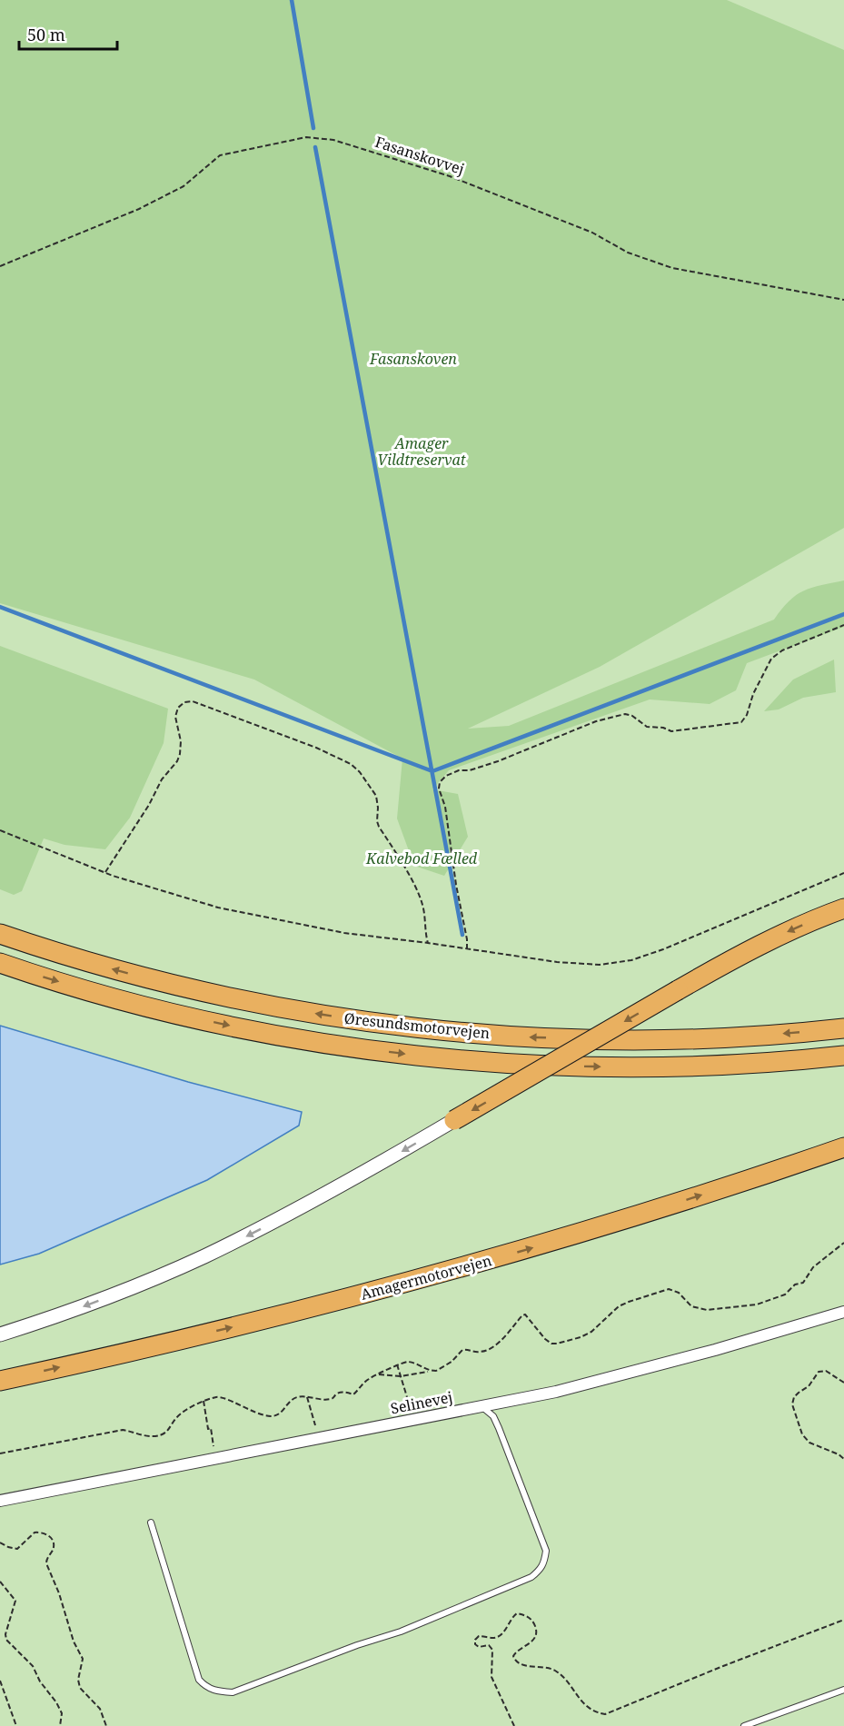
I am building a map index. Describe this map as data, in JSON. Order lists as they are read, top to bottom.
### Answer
{
  "streets": {
    "highway": ["Øresundsmotorvejen", "Amagermotorvejen"],
    "street": ["Selinevej"],
    "path": ["Fasanskovvej"]
  },
  "one_way": ["Amagermotorvejen"],
  "parks": ["Fasanskoven", "Amager Vildtreservat", "Kalvebod Fælled"],
  "scale_bar": "50 m"
}
